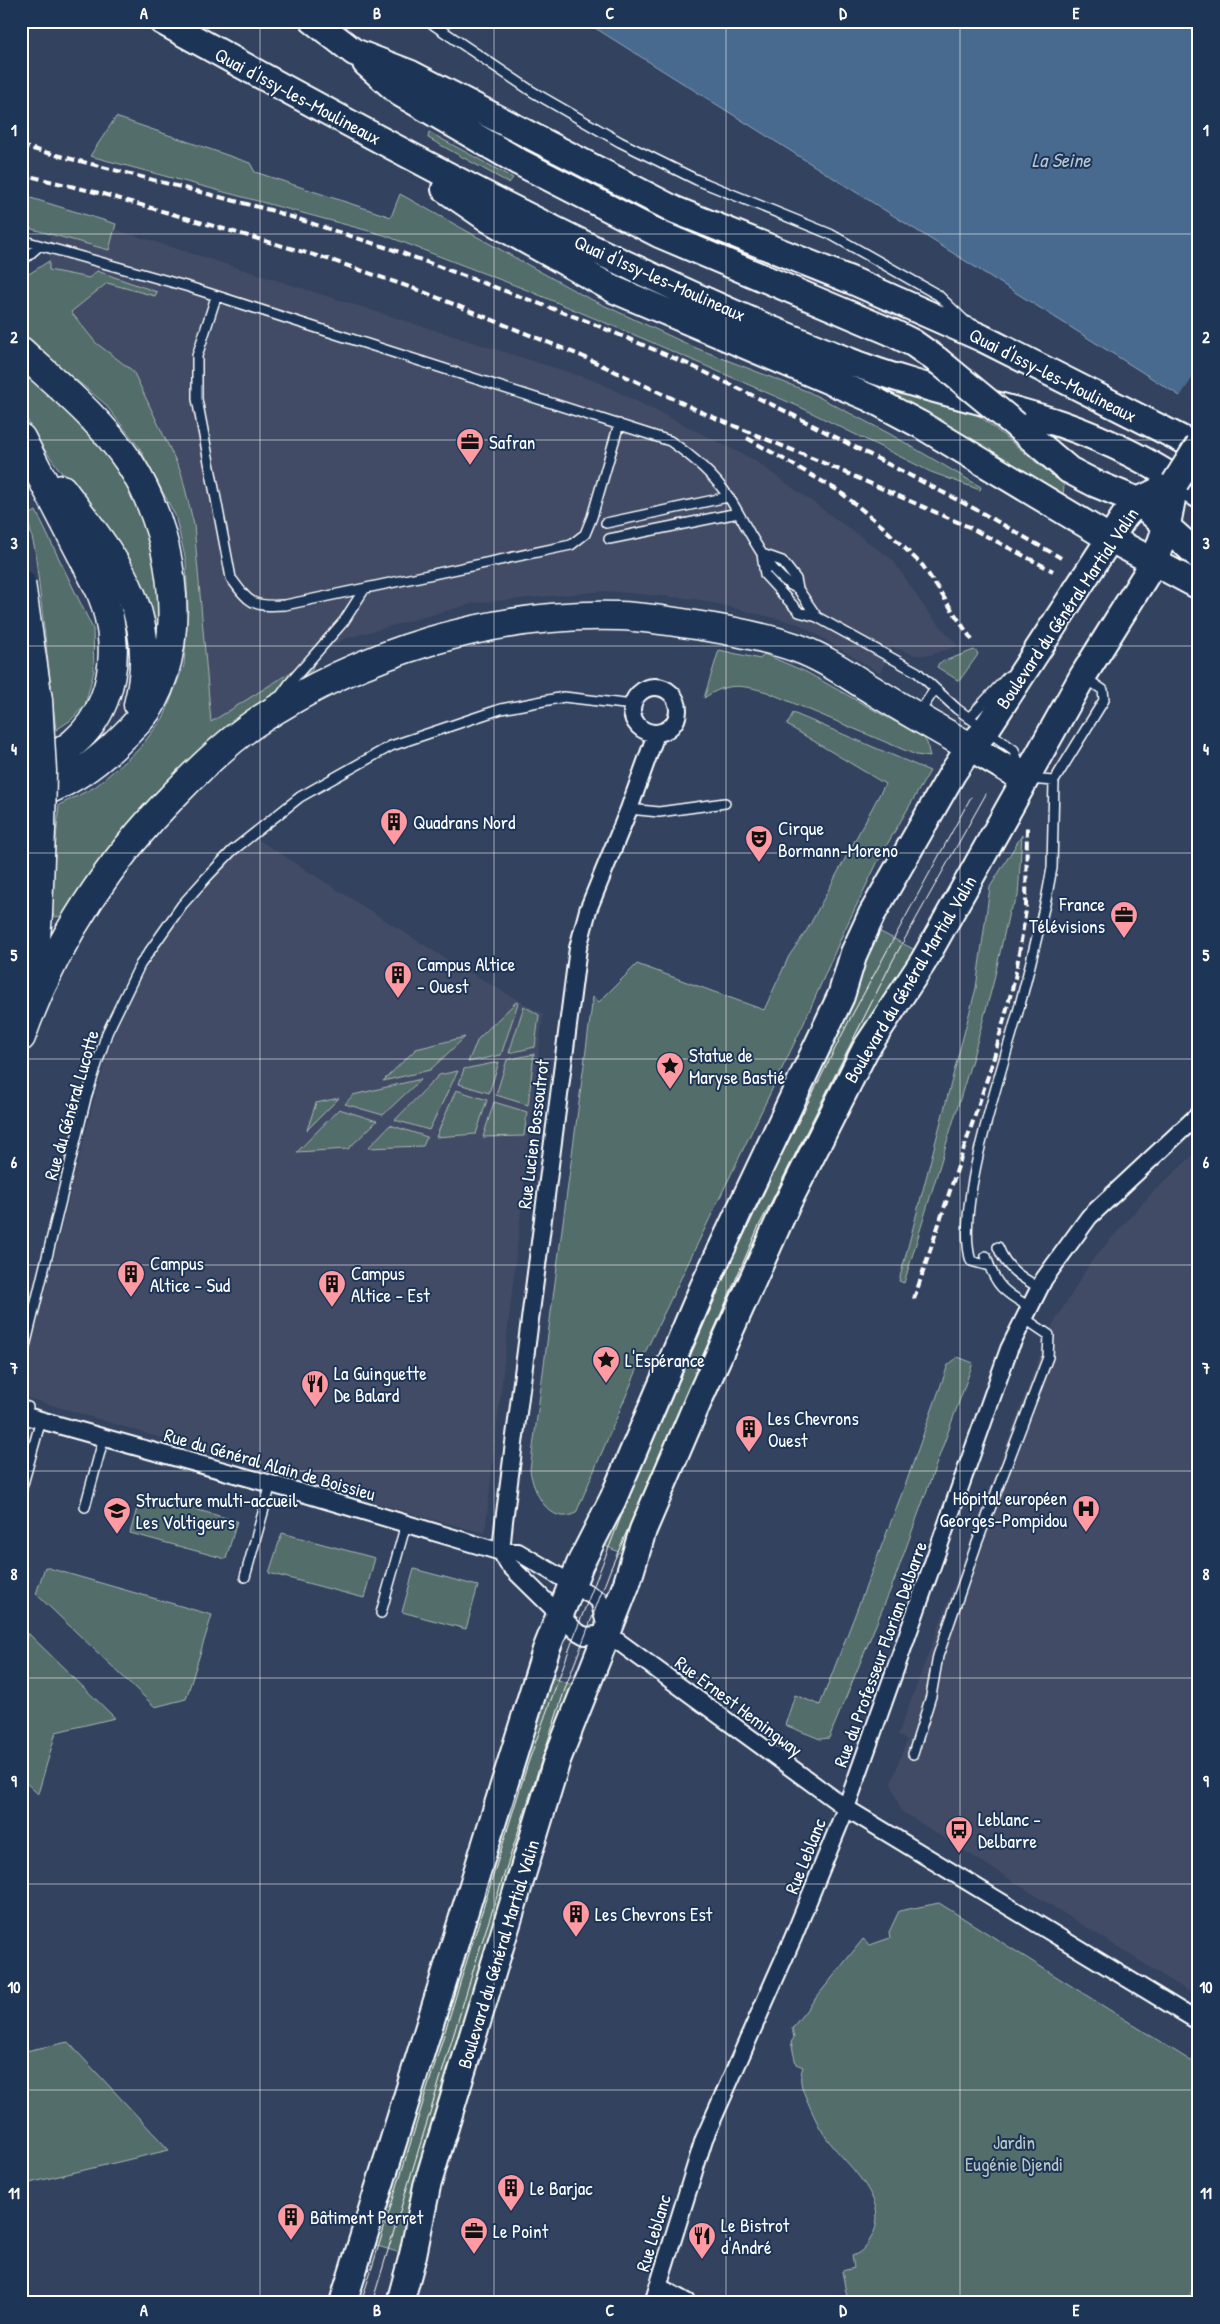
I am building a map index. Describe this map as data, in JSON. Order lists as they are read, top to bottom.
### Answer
{
  "streets": {
    "main road": ["Quai d'Issy-les-Moulineaux", "Boulevard du Général Martial Valin"],
    "street": [
      "Rue Lucien Bossoutrot",
      "Rue du Général Alain de Boissieu",
      "Rue du Professeur Florian Delbarre",
      "Rue Ernest Hemingway",
      "Rue Leblanc"
    ],
    "lane": ["Rue du Général Lucotte"]
  },
  "crossings": [
    ["Quai d'Issy-les-Moulineaux", "Boulevard du Général Martial Valin"],
    ["Boulevard du Général Martial Valin", "Rue du Général Alain de Boissieu"],
    ["Boulevard du Général Martial Valin", "Rue Ernest Hemingway"],
    ["Rue du Général Lucotte", "Rue Lucien Bossoutrot"],
    ["Rue Lucien Bossoutrot", "Rue du Général Alain de Boissieu"],
    ["Rue du Professeur Florian Delbarre", "Rue Ernest Hemingway"],
    ["Rue du Professeur Florian Delbarre", "Rue Leblanc"],
    ["Rue Ernest Hemingway", "Rue Leblanc"]
  ],
  "water": ["La Seine"],
  "parks": ["Jardin Eugénie Djendi"],
  "places": {
    "office": ["Safran", "France Télévisions", "Le Point"],
    "building": [
      "Quadrans Nord",
      "Campus Altice - Ouest",
      "Campus Altice - Sud",
      "Campus Altice - Est",
      "Les Chevrons Ouest",
      "Les Chevrons Est",
      "Le Barjac",
      "Bâtiment Perret"
    ],
    "theatre": ["Cirque Bormann-Moreno"],
    "place": ["Statue de Maryse Bastié", "L'Espérance"],
    "restaurant": ["La Guinguette De Balard", "Le Bistrot d'André"],
    "hospital": ["Hôpital européen Georges-Pompidou"],
    "school or university": ["Structure multi-accueil Les Voltigeurs"],
    "bus stop": ["Leblanc - Delbarre"]
  },
  "grid": {
    "columns": [
      "A",
      "B",
      "C",
      "D",
      "E"
    ],
    "rows": [
      "1",
      "2",
      "3",
      "4",
      "5",
      "6",
      "7",
      "8",
      "9",
      "10",
      "11"
    ]
  }
}
